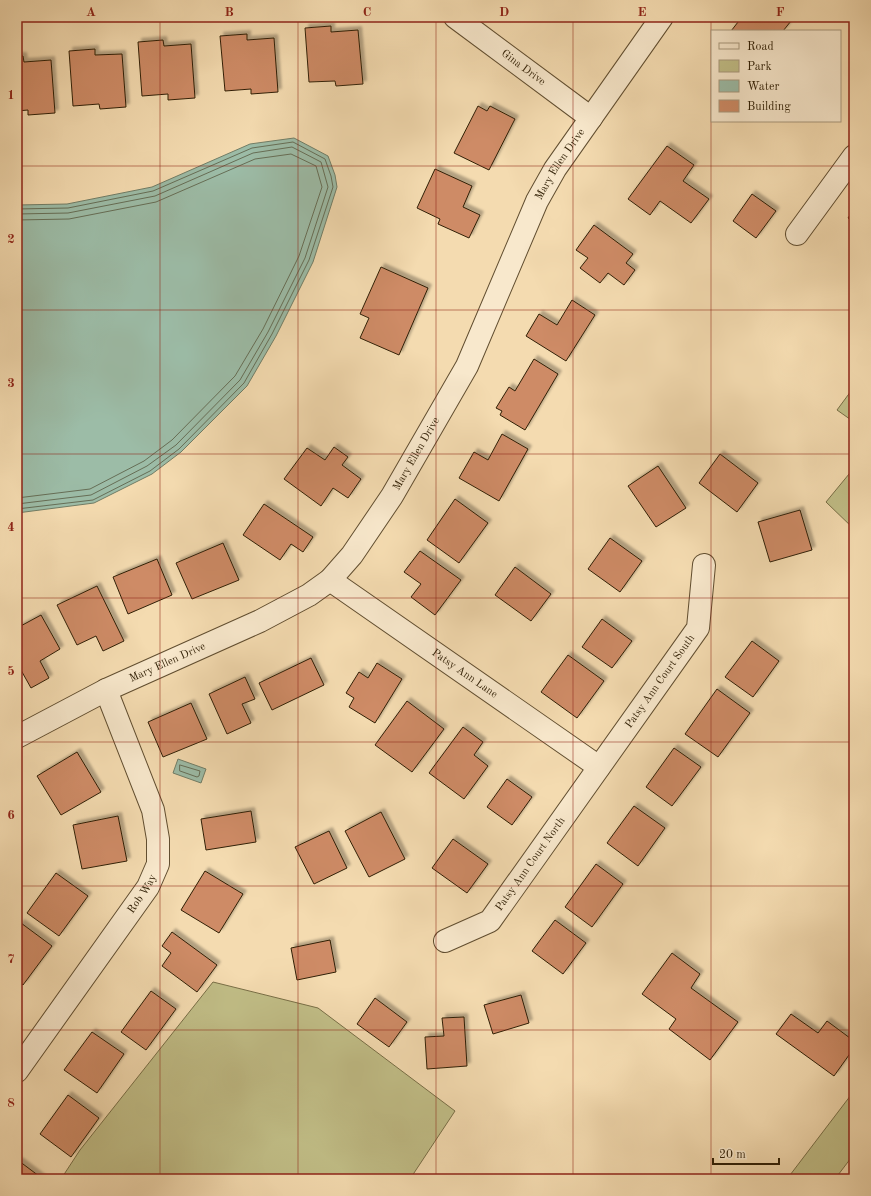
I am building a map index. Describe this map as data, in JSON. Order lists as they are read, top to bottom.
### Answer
{
  "streets": {
    "street": [
      "Gina Drive",
      "Mary Ellen Drive",
      "Patsy Ann Lane",
      "Patsy Ann Court South",
      "Patsy Ann Court North",
      "Rob Way"
    ]
  },
  "crossings": [
    ["Gina Drive", "Mary Ellen Drive"],
    ["Mary Ellen Drive", "Patsy Ann Lane"],
    ["Mary Ellen Drive", "Rob Way"],
    ["Patsy Ann Lane", "Patsy Ann Court South"],
    ["Patsy Ann Lane", "Patsy Ann Court North"],
    ["Patsy Ann Court South", "Patsy Ann Court North"]
  ],
  "legend": [
    "Road",
    "Park",
    "Water",
    "Building"
  ],
  "scale_bar": "20 m",
  "grid": {
    "columns": [
      "A",
      "B",
      "C",
      "D",
      "E",
      "F"
    ],
    "rows": [
      "1",
      "2",
      "3",
      "4",
      "5",
      "6",
      "7",
      "8"
    ]
  }
}
